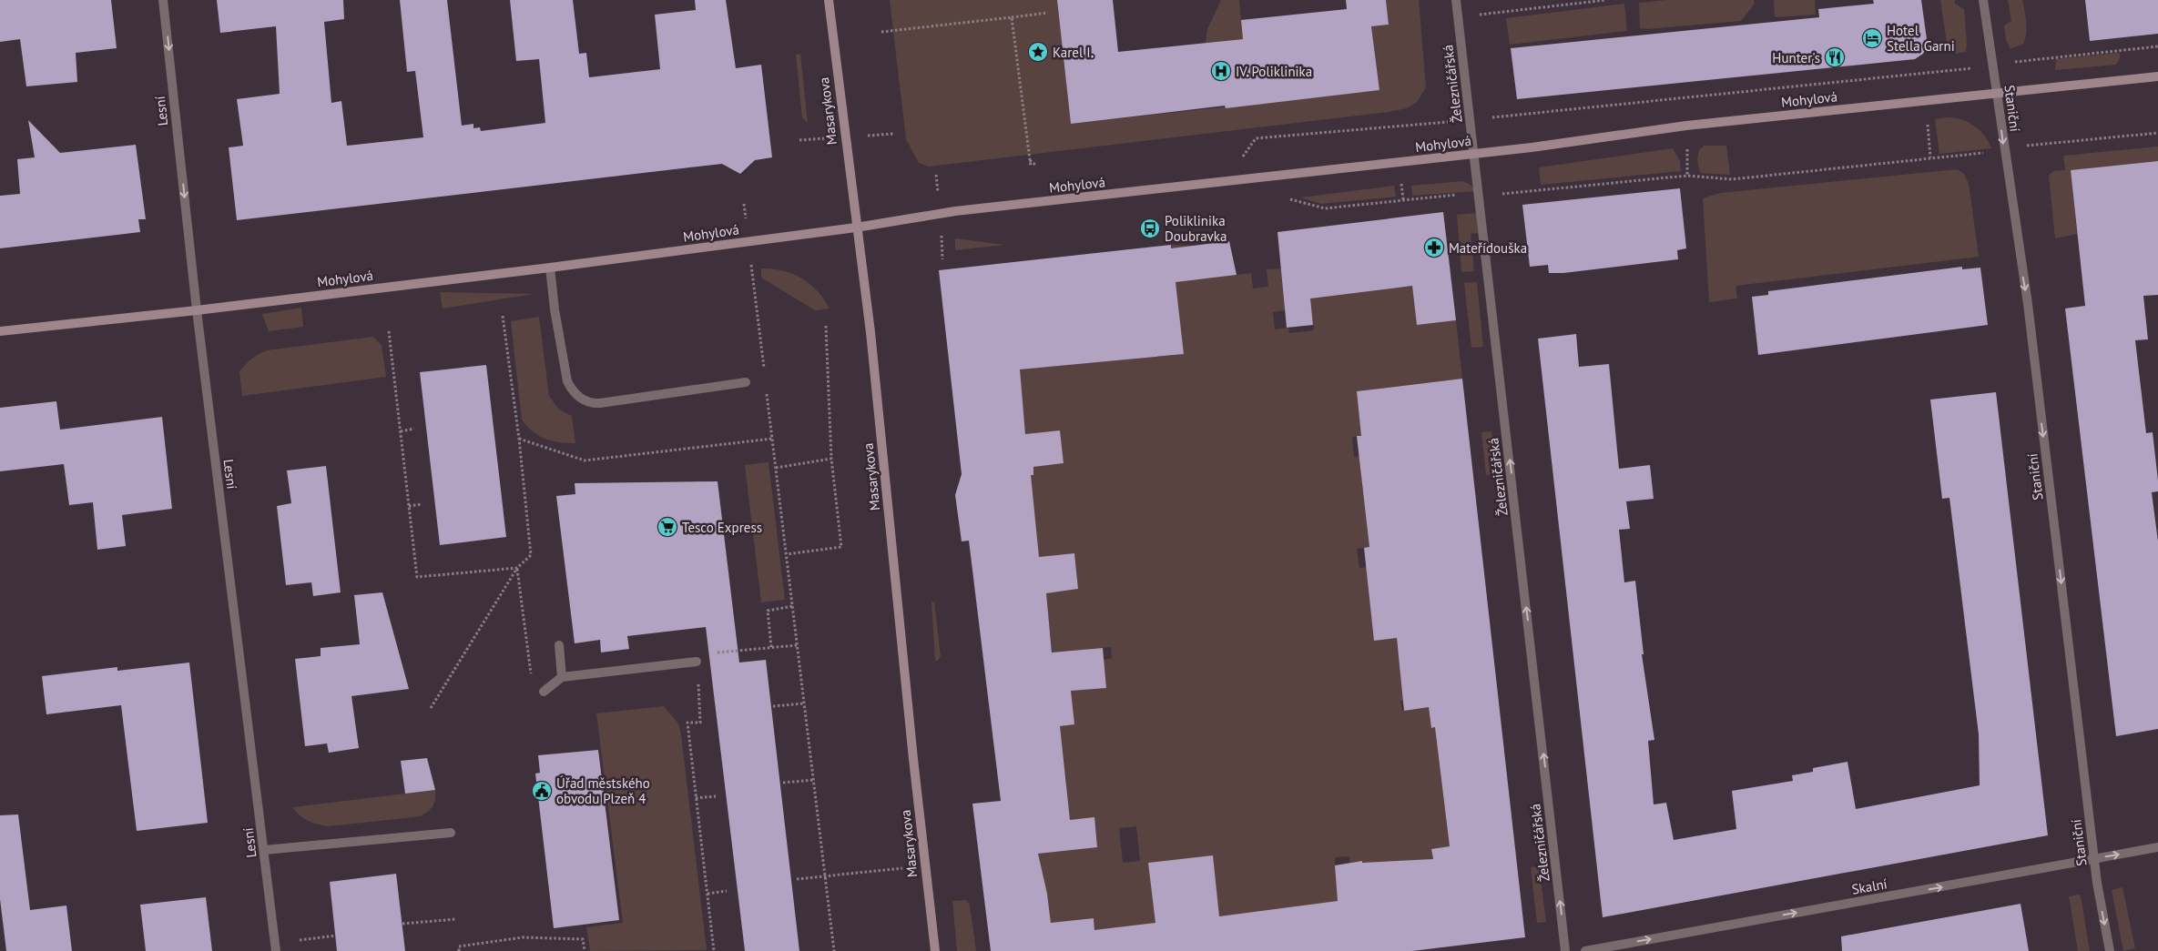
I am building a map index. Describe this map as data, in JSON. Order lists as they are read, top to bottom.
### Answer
{
  "streets": {
    "main road": ["Mohylová", "Masarykova"],
    "street": [
      "Železničářská",
      "Staniční",
      "Lesní",
      "Skalní"
    ]
  },
  "crossings": [
    ["Železničářská", "Mohylová"],
    ["Mohylová", "Staniční"],
    ["Mohylová", "Lesní"],
    ["Mohylová", "Masarykova"],
    ["Staniční", "Skalní"]
  ],
  "one_way": ["Železničářská", "Staniční", "Skalní"],
  "places": {
    "hotel": ["Hotel Stella Garni"],
    "place": ["Karel I."],
    "restaurant": ["Hunter's"],
    "hospital": ["IV. Poliklinika"],
    "bus stop": ["Poliklinika Doubravka"],
    "pharmacy": ["Mateřídouška"],
    "supermarket": ["Tesco Express"],
    "public building": ["Úřad městského obvodu Plzeň 4"]
  }
}
